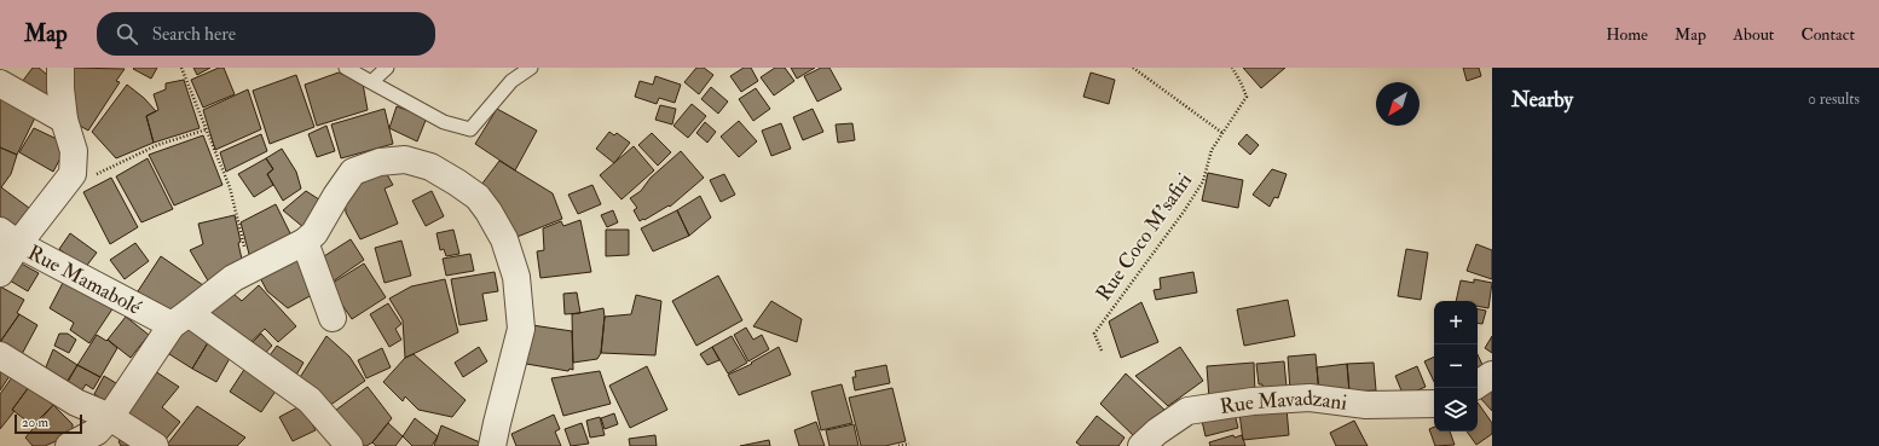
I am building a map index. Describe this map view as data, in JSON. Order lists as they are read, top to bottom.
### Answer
{
  "streets": {
    "street": ["Rue Mamabolé", "Rue Mavadzani"],
    "path": ["Rue Coco M'safiri"]
  },
  "scale_bar": "20 m",
  "north": "bottom left",
  "page": {
    "header": "Map",
    "search": "Search here",
    "nav": [
      "Home",
      "Map",
      "About",
      "Contact"
    ],
    "heading": ["Nearby", "0 results"],
    "map_buttons": ["+", "−"],
    "scale": "20 m"
  }
}
